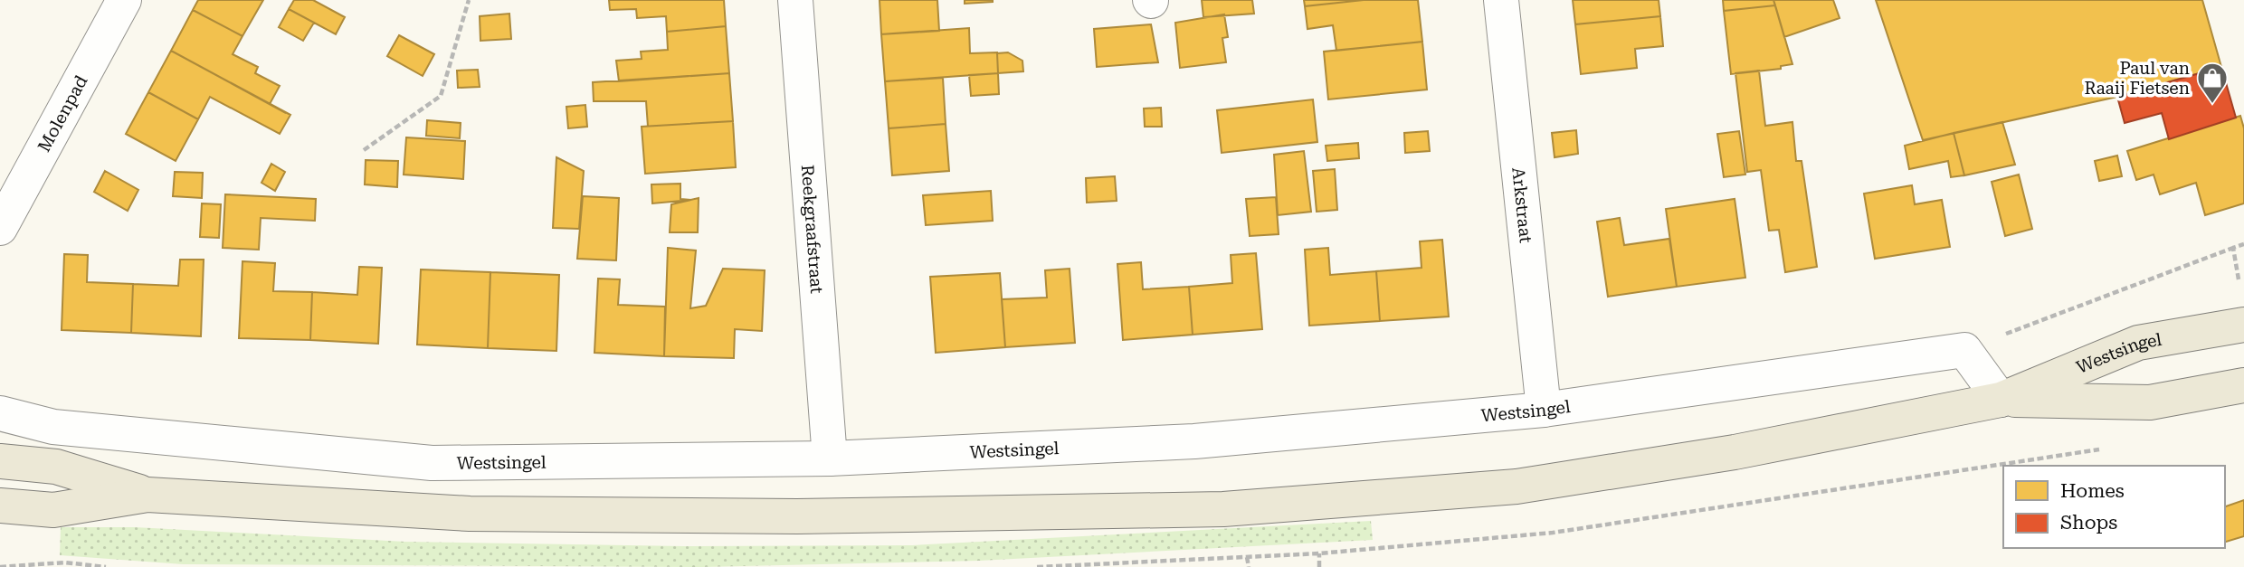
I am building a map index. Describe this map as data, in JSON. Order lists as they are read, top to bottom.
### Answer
{
  "streets": {
    "main road": ["Westsingel"],
    "street": ["Molenpad", "Arkstraat", "Reekgraafstraat"]
  },
  "crossings": [
    ["Arkstraat", "Westsingel"],
    ["Reekgraafstraat", "Westsingel"]
  ],
  "places": {
    "shop": ["Paul van Raaij Fietsen"]
  },
  "legend": ["Homes", "Shops"]
}
